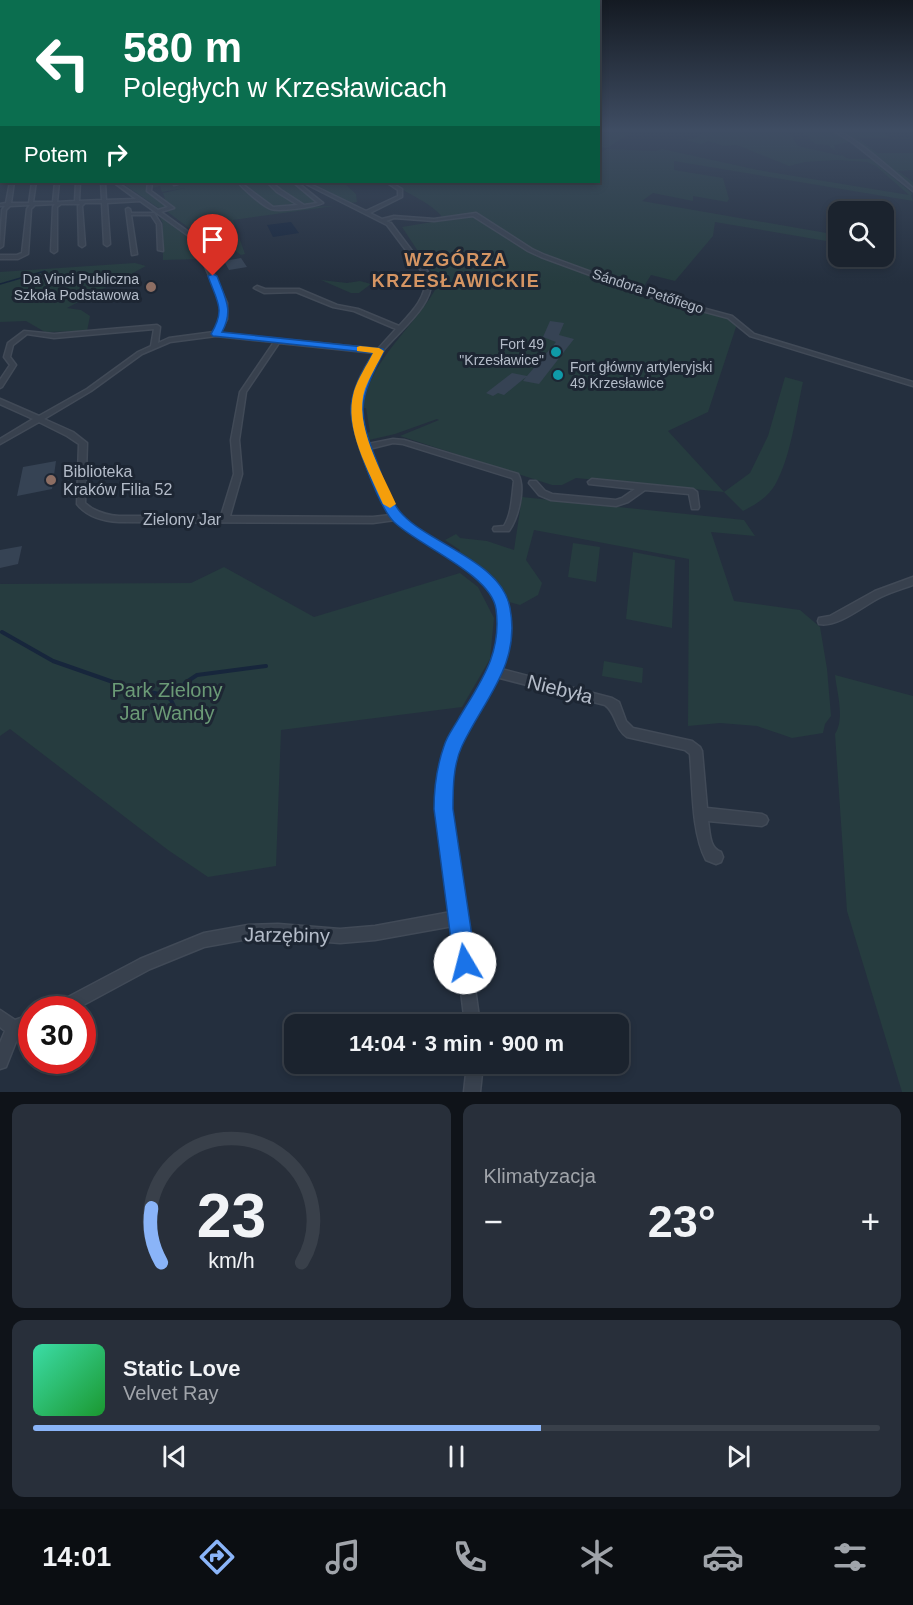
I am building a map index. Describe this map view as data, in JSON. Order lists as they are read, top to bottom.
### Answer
{
  "streets": {
    "street": [
      "Sándora Petőfiego",
      "Zielony Jar",
      "Niebyła",
      "Jarzębiny"
    ]
  },
  "districts": ["WZGÓRZA KRZESŁAWICKIE"],
  "parks": ["Park Zielony Jar Wandy"],
  "places": [
    "Da Vinci Publiczna Szkoła Podstawowa",
    "Fort 49 \"Krzesławice\"",
    "Fort główny artyleryjski 49 Krzesławice",
    "Biblioteka Kraków Filia 52"
  ],
  "page": {
    "turn": ["580 m", "Poległych w Krzesławicach"],
    "then": "Potem",
    "limit": "30",
    "trip": "14:04 · 3 min · 900 m",
    "tile": "Klimatyzacja",
    "heat": ["−", "23°", "+"],
    "song": ["Static Love", "Velvet Ray"],
    "tabs": "14:01",
    "gauge": ["23", "km/h"]
  }
}
